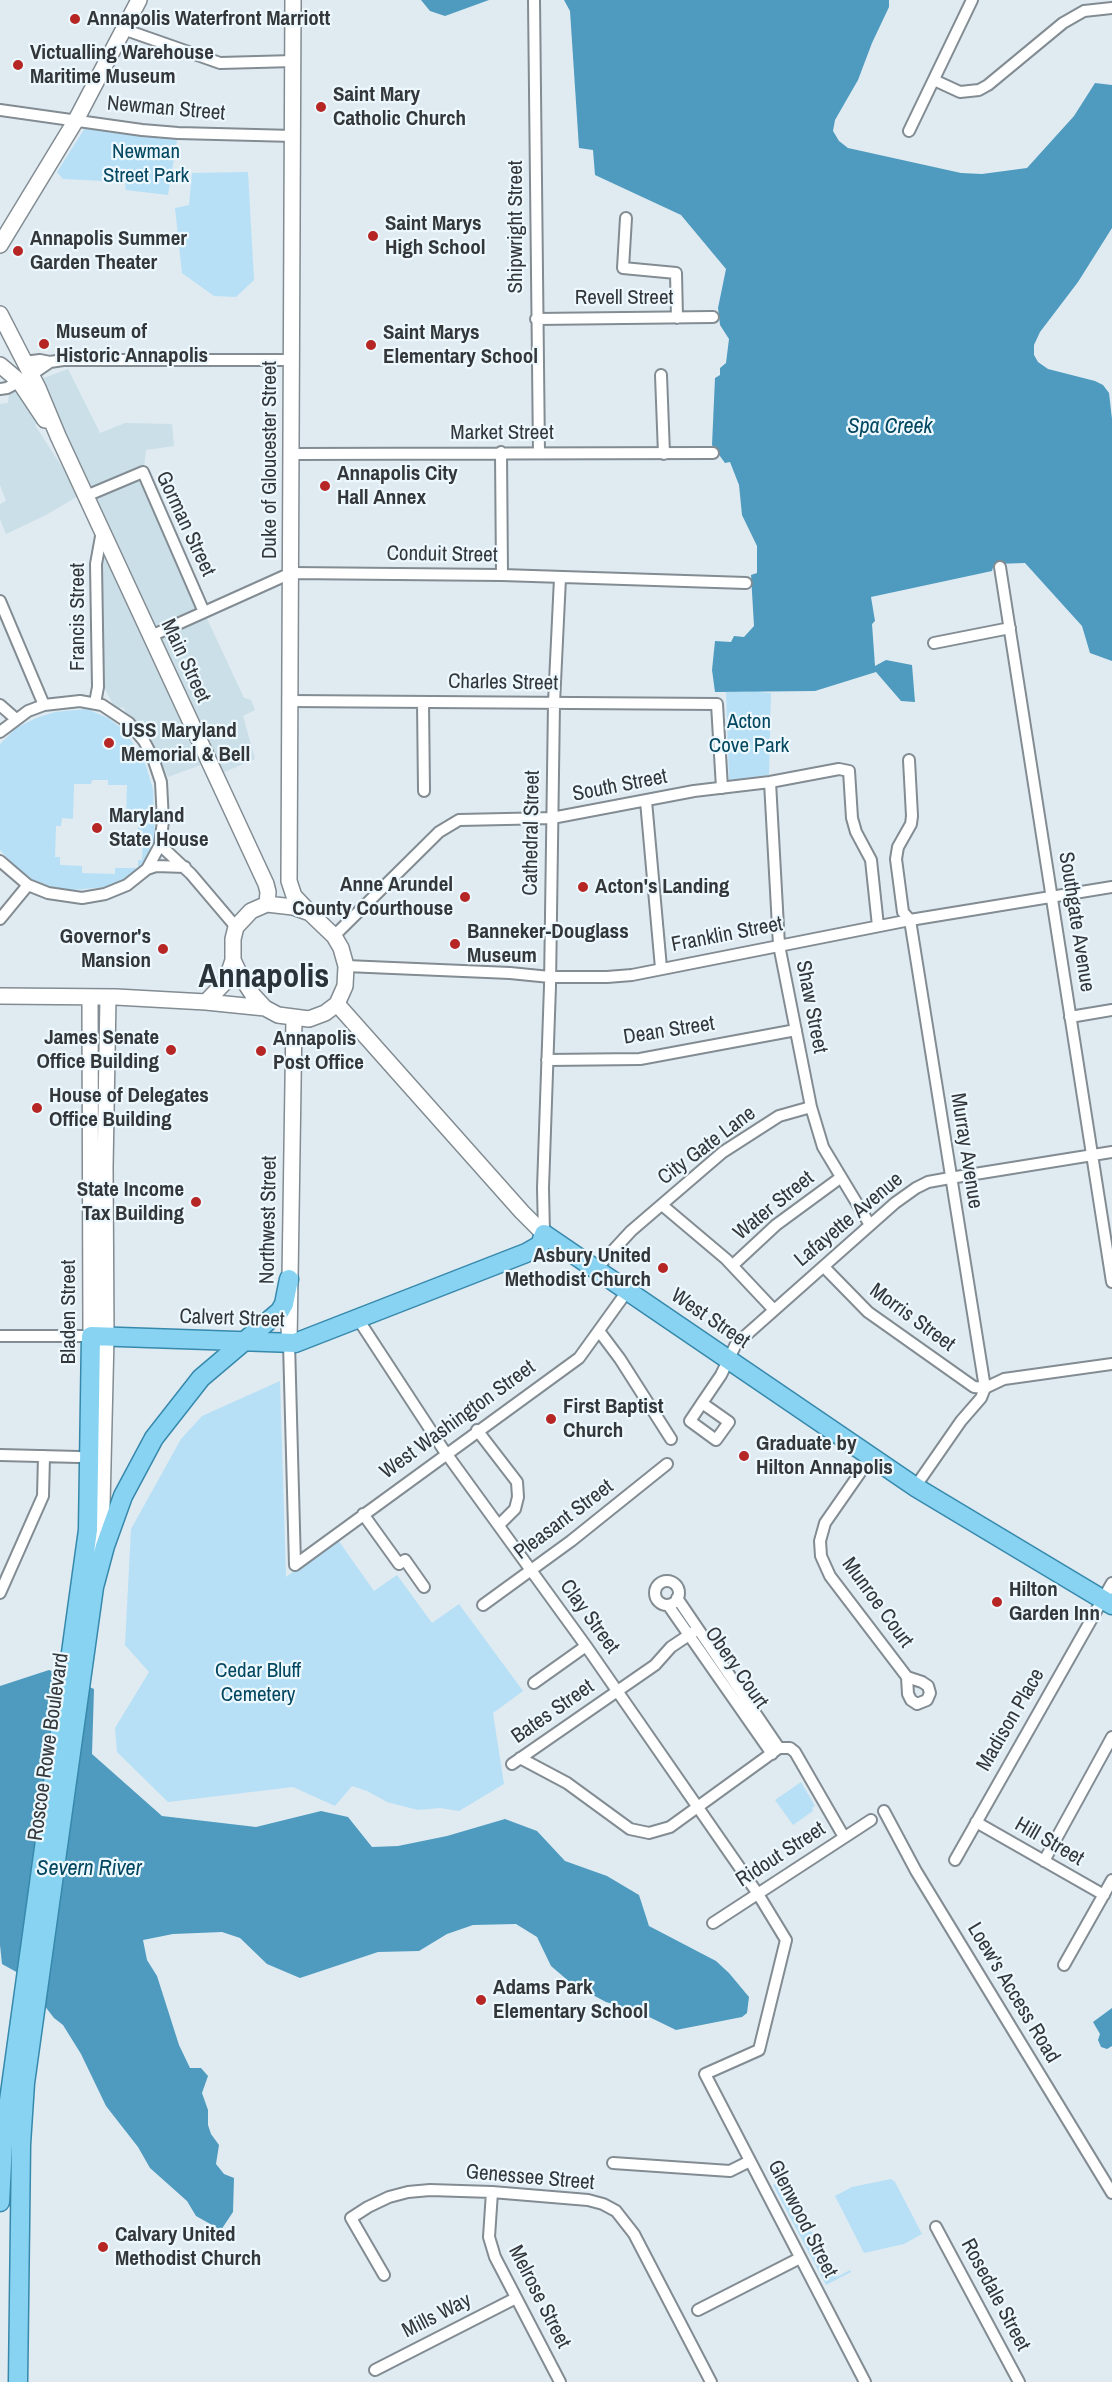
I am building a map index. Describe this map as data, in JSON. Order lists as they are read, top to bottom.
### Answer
{
  "streets": {
    "main road": [
      "Duke of Gloucester Street",
      "Main Street",
      "Northwest Street",
      "Bladen Street",
      "Calvert Street",
      "West Street",
      "Roscoe Rowe Boulevard"
    ],
    "street": [
      "Newman Street",
      "Shipwright Street",
      "Revell Street",
      "Market Street",
      "Gorman Street",
      "Conduit Street",
      "Francis Street",
      "Charles Street",
      "South Street",
      "Cathedral Street",
      "Southgate Avenue",
      "Franklin Street",
      "Shaw Street",
      "Dean Street",
      "City Gate Lane",
      "Murray Avenue",
      "Water Street",
      "Lafayette Avenue",
      "Morris Street",
      "West Washington Street",
      "Pleasant Street",
      "Munroe Court",
      "Clay Street",
      "Obery Court",
      "Bates Street",
      "Madison Place",
      "Hill Street",
      "Ridout Street",
      "Loew's Access Road",
      "Genessee Street",
      "Glenwood Street",
      "Rosedale Street",
      "Melrose Street",
      "Mills Way"
    ]
  },
  "crossings": [
    ["Newman Street", "Duke of Gloucester Street"],
    ["Shipwright Street", "Revell Street"],
    ["Shipwright Street", "Market Street"],
    ["Market Street", "Duke of Gloucester Street"],
    ["Duke of Gloucester Street", "Conduit Street"],
    ["Duke of Gloucester Street", "Main Street"],
    ["Duke of Gloucester Street", "Charles Street"],
    ["Duke of Gloucester Street", "South Street"],
    ["Duke of Gloucester Street", "Franklin Street"],
    ["Duke of Gloucester Street", "Northwest Street"],
    ["Duke of Gloucester Street", "West Street"],
    ["Gorman Street", "Conduit Street"],
    ["Gorman Street", "Main Street"],
    ["Conduit Street", "Main Street"],
    ["Conduit Street", "Cathedral Street"],
    ["Francis Street", "Main Street"],
    ["Main Street", "South Street"],
    ["Main Street", "Franklin Street"],
    ["Main Street", "Northwest Street"],
    ["Main Street", "West Street"],
    ["Charles Street", "South Street"],
    ["Charles Street", "Cathedral Street"],
    ["South Street", "Cathedral Street"],
    ["South Street", "Franklin Street"],
    ["South Street", "Shaw Street"],
    ["South Street", "Northwest Street"],
    ["South Street", "West Street"],
    ["Cathedral Street", "Franklin Street"],
    ["Cathedral Street", "Dean Street"],
    ["Cathedral Street", "Calvert Street"],
    ["Cathedral Street", "West Street"],
    ["Southgate Avenue", "Franklin Street"],
    ["Southgate Avenue", "Lafayette Avenue"],
    ["Franklin Street", "Shaw Street"],
    ["Franklin Street", "Murray Avenue"],
    ["Franklin Street", "Northwest Street"],
    ["Franklin Street", "West Street"],
    ["Shaw Street", "Dean Street"],
    ["Shaw Street", "City Gate Lane"],
    ["Shaw Street", "Water Street"],
    ["Shaw Street", "Lafayette Avenue"],
    ["City Gate Lane", "West Street"],
    ["Murray Avenue", "Lafayette Avenue"],
    ["Murray Avenue", "Morris Street"],
    ["Northwest Street", "Calvert Street"],
    ["Northwest Street", "West Street"],
    ["Northwest Street", "West Washington Street"],
    ["Northwest Street", "Roscoe Rowe Boulevard"],
    ["Lafayette Avenue", "Morris Street"],
    ["Lafayette Avenue", "West Street"],
    ["Bladen Street", "Calvert Street"],
    ["Bladen Street", "Roscoe Rowe Boulevard"],
    ["Calvert Street", "West Street"],
    ["Calvert Street", "Clay Street"],
    ["Calvert Street", "Roscoe Rowe Boulevard"],
    ["West Street", "West Washington Street"],
    ["West Street", "Munroe Court"],
    ["West Street", "Madison Place"],
    ["West Washington Street", "Clay Street"],
    ["Pleasant Street", "Clay Street"],
    ["Clay Street", "Bates Street"],
    ["Clay Street", "Ridout Street"],
    ["Clay Street", "Glenwood Street"],
    ["Obery Court", "Bates Street"],
    ["Madison Place", "Hill Street"],
    ["Genessee Street", "Melrose Street"],
    ["Melrose Street", "Mills Way"]
  ],
  "districts": ["Annapolis"],
  "water": ["Spa Creek", "Severn River"],
  "parks": ["Newman Street Park", "Acton Cove Park", "Cedar Bluff Cemetery"],
  "places": [
    "Annapolis Waterfront Marriott",
    "Victualling Warehouse Maritime Museum",
    "Saint Mary Catholic Church",
    "Saint Marys High School",
    "Annapolis Summer Garden Theater",
    "Museum of Historic Annapolis",
    "Saint Marys Elementary School",
    "Annapolis City Hall Annex",
    "USS Maryland Memorial & Bell",
    "Maryland State House",
    "Acton's Landing",
    "Anne Arundel County Courthouse",
    "Banneker-Douglass Museum",
    "Governor's Mansion",
    "James Senate Office Building",
    "Annapolis Post Office",
    "House of Delegates Office Building",
    "State Income Tax Building",
    "Asbury United Methodist Church",
    "First Baptist Church",
    "Graduate by Hilton Annapolis",
    "Hilton Garden Inn",
    "Adams Park Elementary School",
    "Calvary United Methodist Church"
  ]
}
